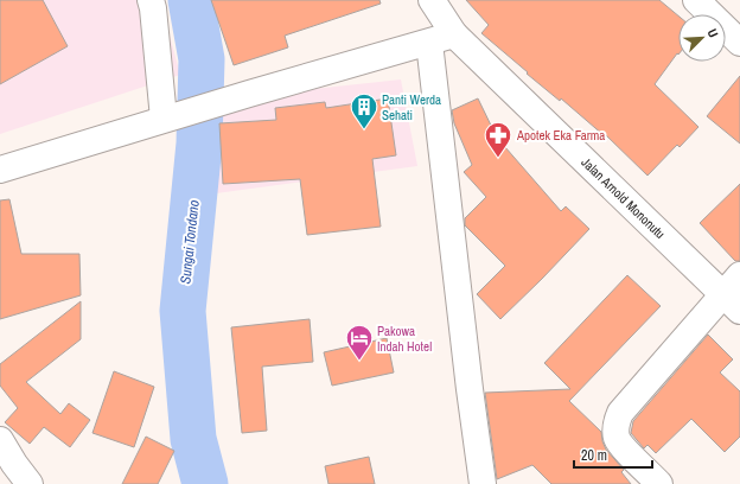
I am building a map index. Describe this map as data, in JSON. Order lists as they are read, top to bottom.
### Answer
{
  "streets": {
    "street": ["Jalan Arnold Mononutu"]
  },
  "water": ["Sungai Tondano"],
  "places": {
    "building": ["Panti Werda Sehati"],
    "pharmacy": ["Apotek Eka Farma"],
    "hotel": ["Pakowa Indah Hotel"]
  },
  "scale_bar": "20 m",
  "north": "top right"
}
